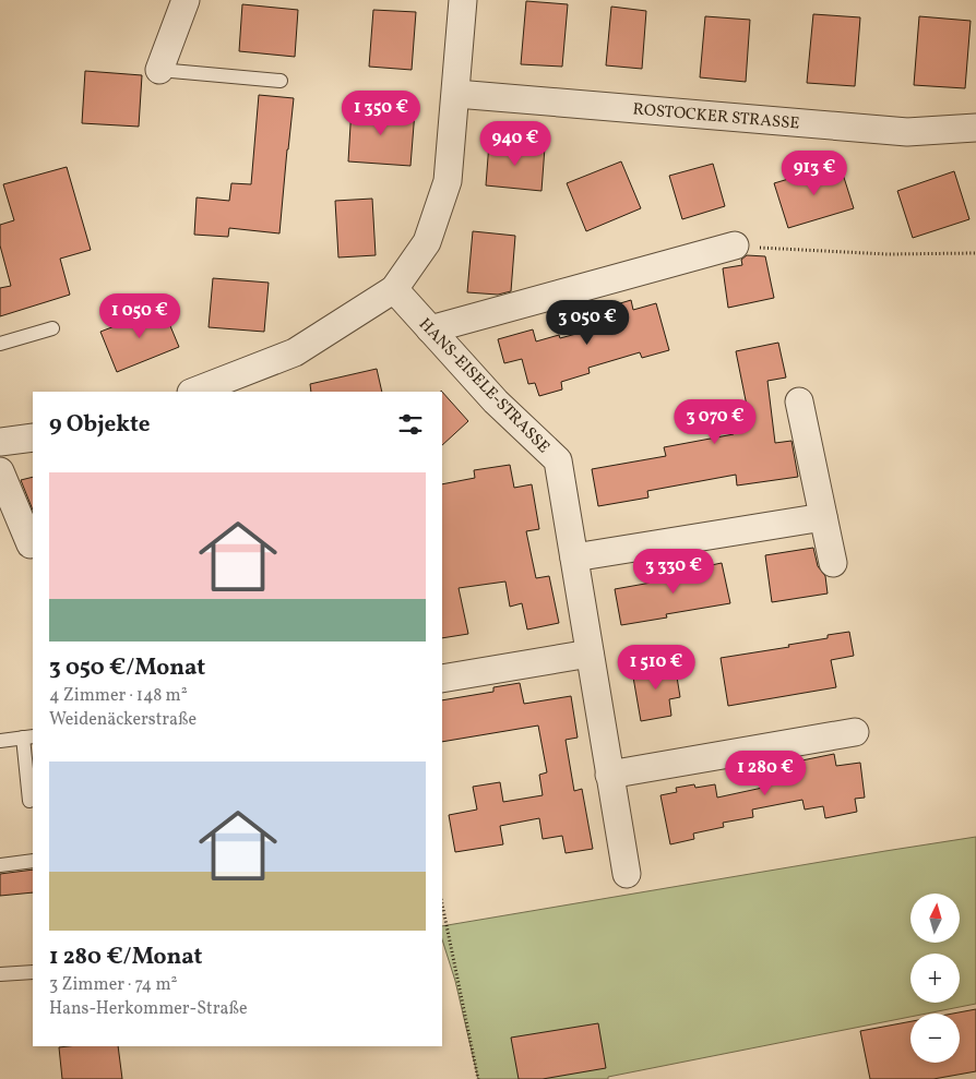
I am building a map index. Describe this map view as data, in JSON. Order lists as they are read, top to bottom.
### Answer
{
  "streets": {
    "street": ["ROSTOCKER STRASSE", "HANS-EISELE-STRASSE"]
  },
  "north": "top",
  "page": {
    "price": [
      "1 350 €",
      "940 €",
      "913 €",
      "1 050 €",
      "3 050 €",
      "3 070 €",
      "3 330 €",
      "1 510 €",
      "1 280 €"
    ],
    "heading": "9 Objekte",
    "list": [
      {
        "name": "3 050 €/Monat",
        "note": "4 Zimmer · 148 m² · Weidenäckerstraße"
      },
      {
        "name": "1 280 €/Monat",
        "note": "3 Zimmer · 74 m² · Hans-Herkommer-Straße"
      }
    ],
    "map_buttons": ["+", "−"]
  }
}
